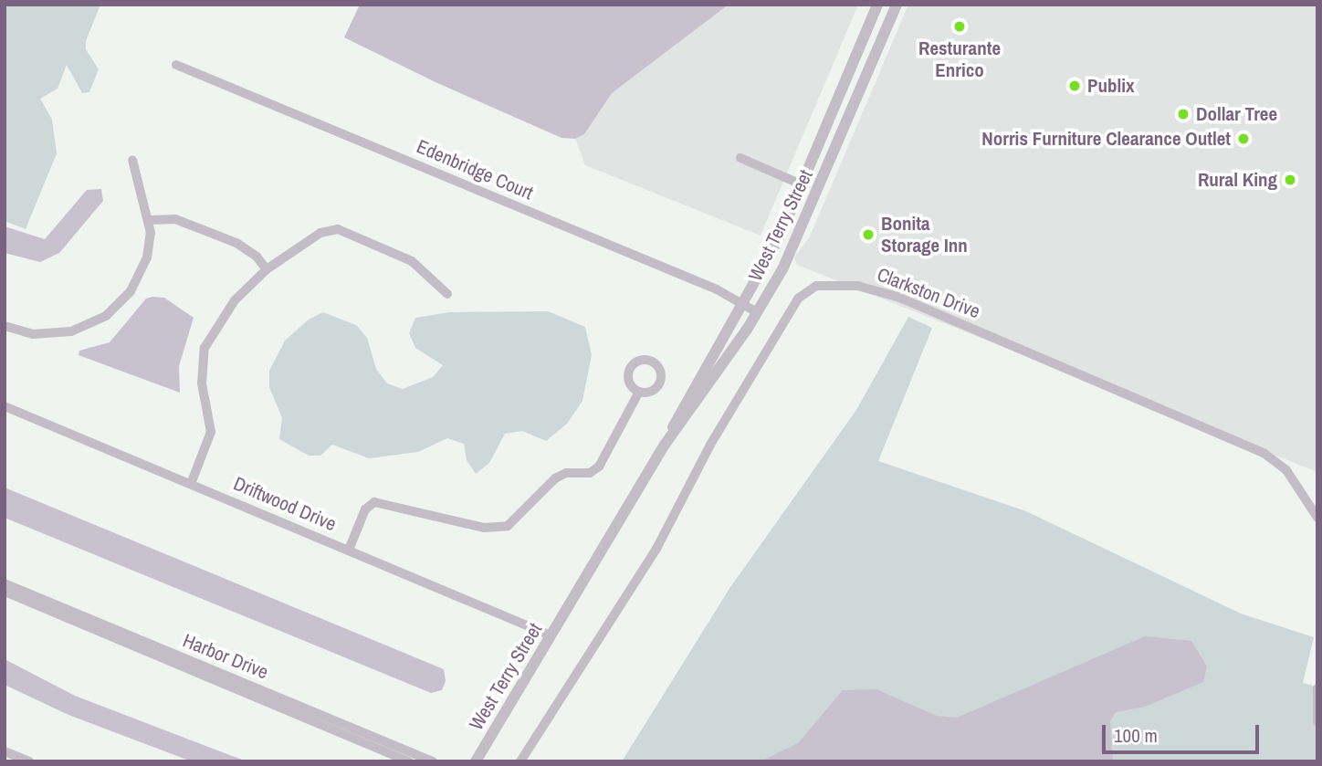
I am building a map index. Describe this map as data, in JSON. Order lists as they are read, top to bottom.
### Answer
{
  "streets": {
    "street": [
      "Edenbridge Court",
      "West Terry Street",
      "Clarkston Drive",
      "Driftwood Drive",
      "Harbor Drive"
    ]
  },
  "crossings": [
    ["Edenbridge Court", "West Terry Street"],
    ["West Terry Street", "Driftwood Drive"]
  ],
  "places": [
    "Resturante Enrico",
    "Publix",
    "Dollar Tree",
    "Norris Furniture Clearance Outlet",
    "Rural King",
    "Bonita Storage Inn"
  ],
  "scale_bar": "100 m"
}
